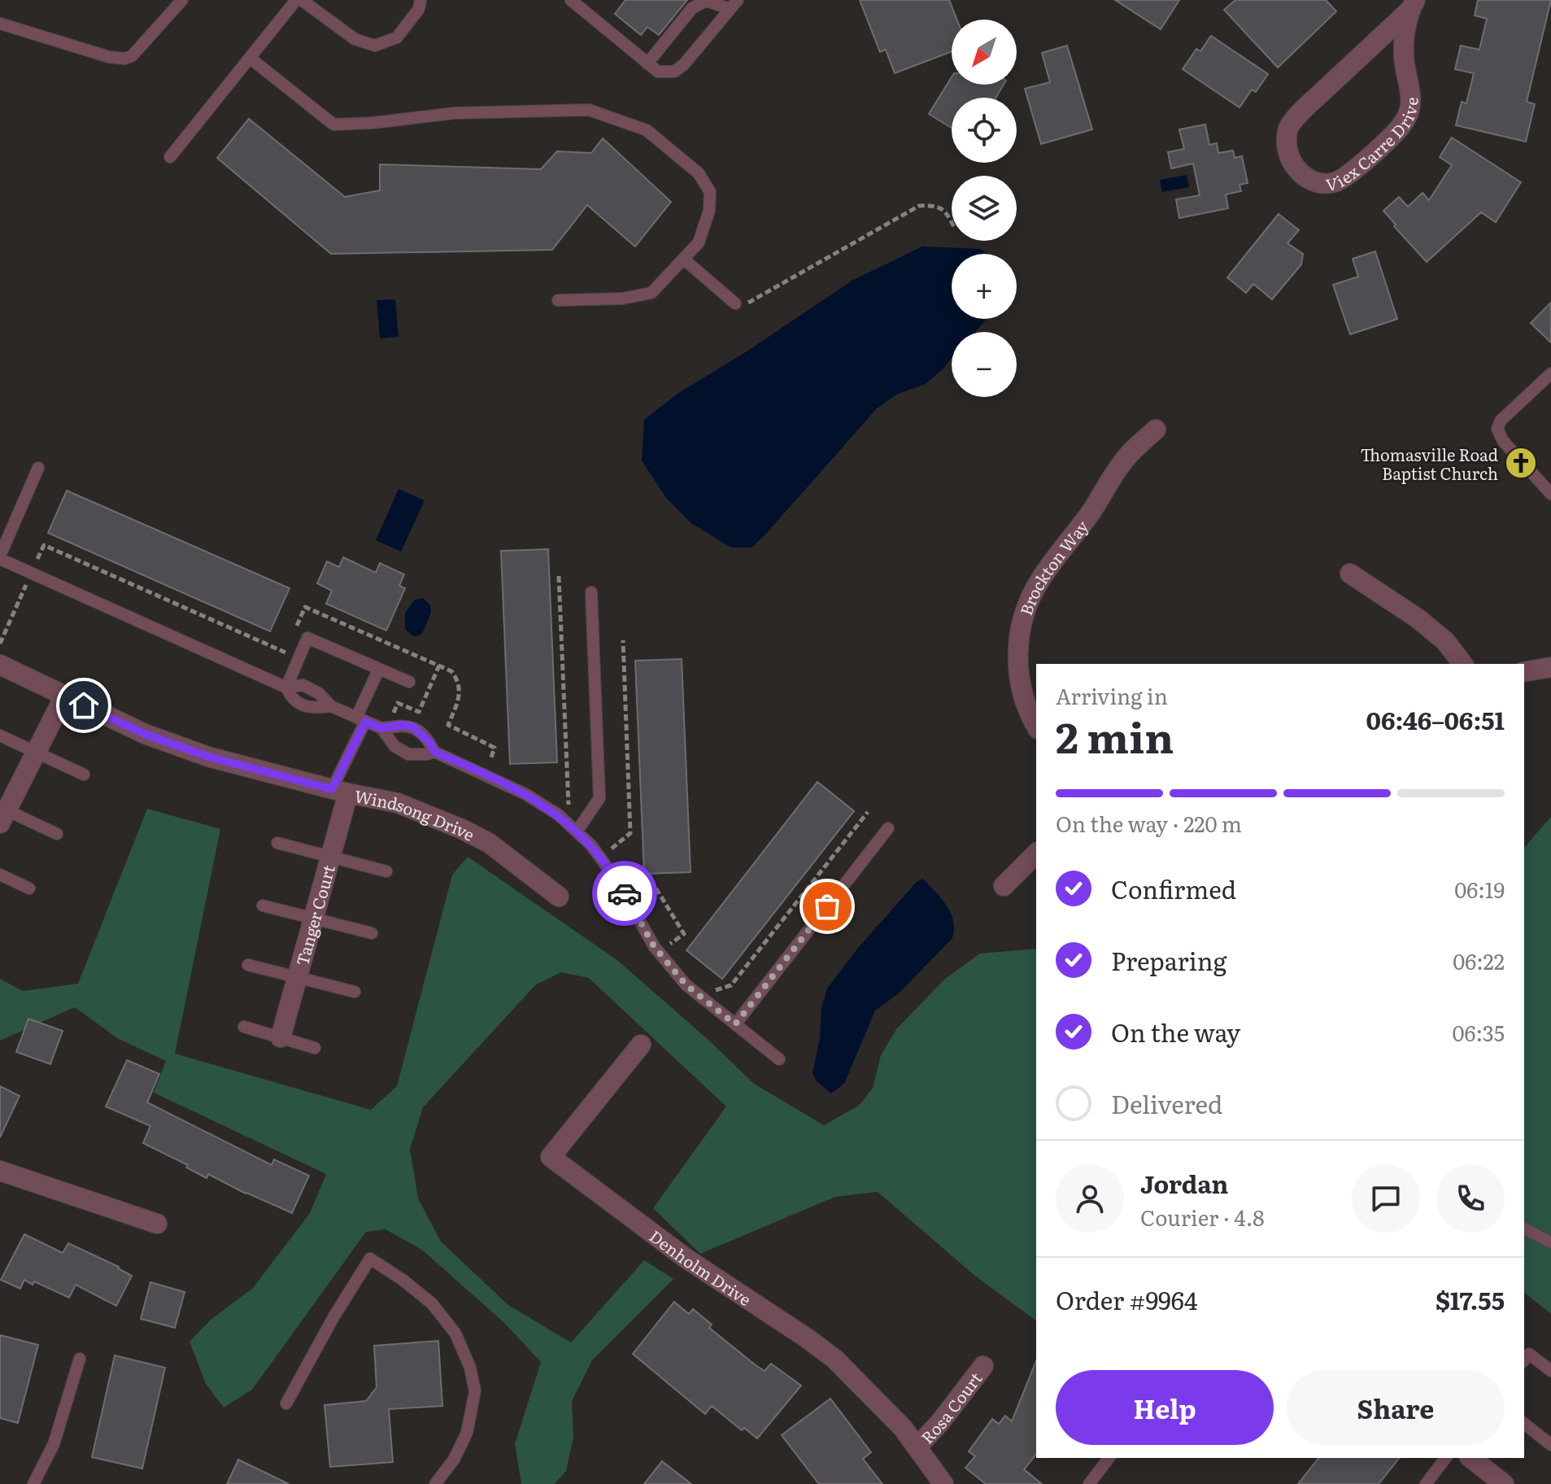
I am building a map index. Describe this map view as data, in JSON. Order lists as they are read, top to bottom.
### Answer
{
  "streets": {
    "street": [
      "Viex Carre Drive",
      "Brockton Way",
      "Windsong Drive",
      "Tanger Court",
      "Denholm Drive",
      "Rosa Court"
    ]
  },
  "crossings": [
    ["Windsong Drive", "Tanger Court"],
    ["Denholm Drive", "Rosa Court"]
  ],
  "places": {
    "church": ["Thomasville Road Baptist Church"]
  },
  "north": "bottom left",
  "page": {
    "map_buttons": ["+", "−"],
    "heading": ["2 min", "Arriving in", "06:46–06:51"],
    "panel": [
      "Jordan",
      "Courier · 4.8",
      "Order #9964",
      "$17.55"
    ],
    "bar": "On the way · 220 m",
    "list": [
      ["Confirmed", "06:19"],
      ["Preparing", "06:22"],
      ["On the way", "06:35"],
      "Delivered"
    ],
    "buttons": ["Help", "Share"]
  }
}
